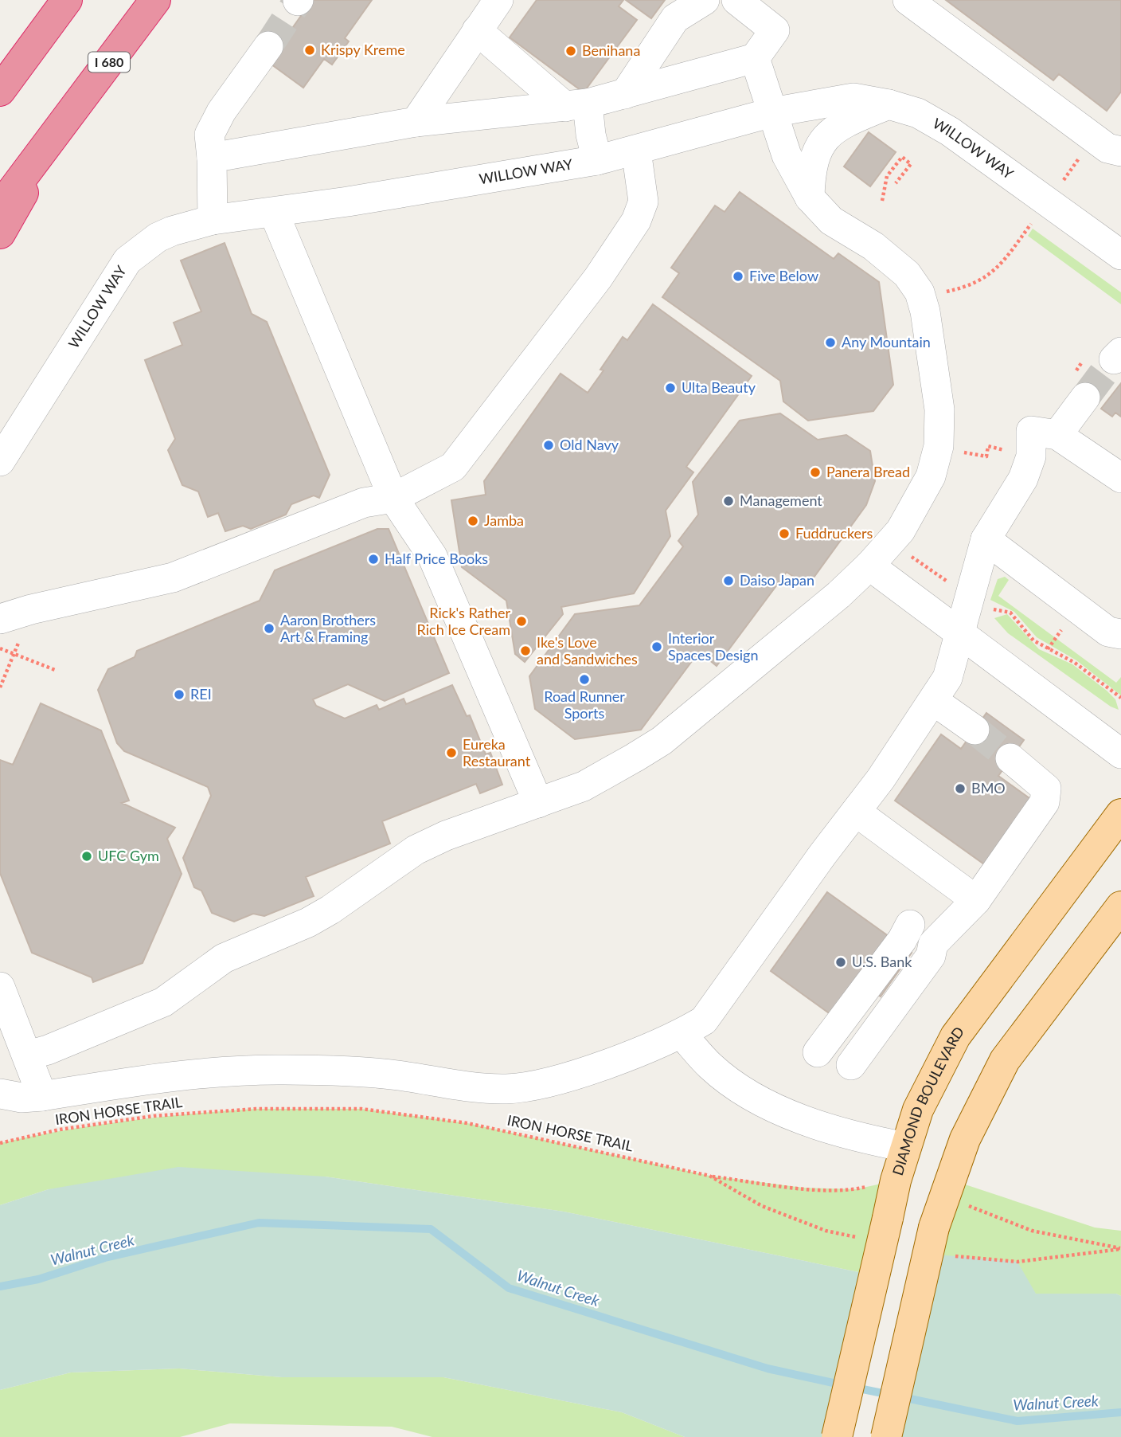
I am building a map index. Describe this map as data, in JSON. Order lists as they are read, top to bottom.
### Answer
{
  "streets": {
    "highway": ["I 680"],
    "main road": ["DIAMOND BOULEVARD"],
    "street": ["WILLOW WAY"],
    "path": ["IRON HORSE TRAIL"]
  },
  "water": ["Walnut Creek"],
  "places": [
    "Krispy Kreme",
    "Benihana",
    "Five Below",
    "Any Mountain",
    "Ulta Beauty",
    "Old Navy",
    "Panera Bread",
    "Management",
    "Jamba",
    "Fuddruckers",
    "Half Price Books",
    "Daiso Japan",
    "Rick's Rather Rich Ice Cream",
    "Aaron Brothers Art & Framing",
    "Interior Spaces Design",
    "Ike's Love and Sandwiches",
    "Road Runner Sports",
    "REI",
    "Eureka Restaurant",
    "BMO",
    "UFC Gym",
    "U.S. Bank"
  ]
}
